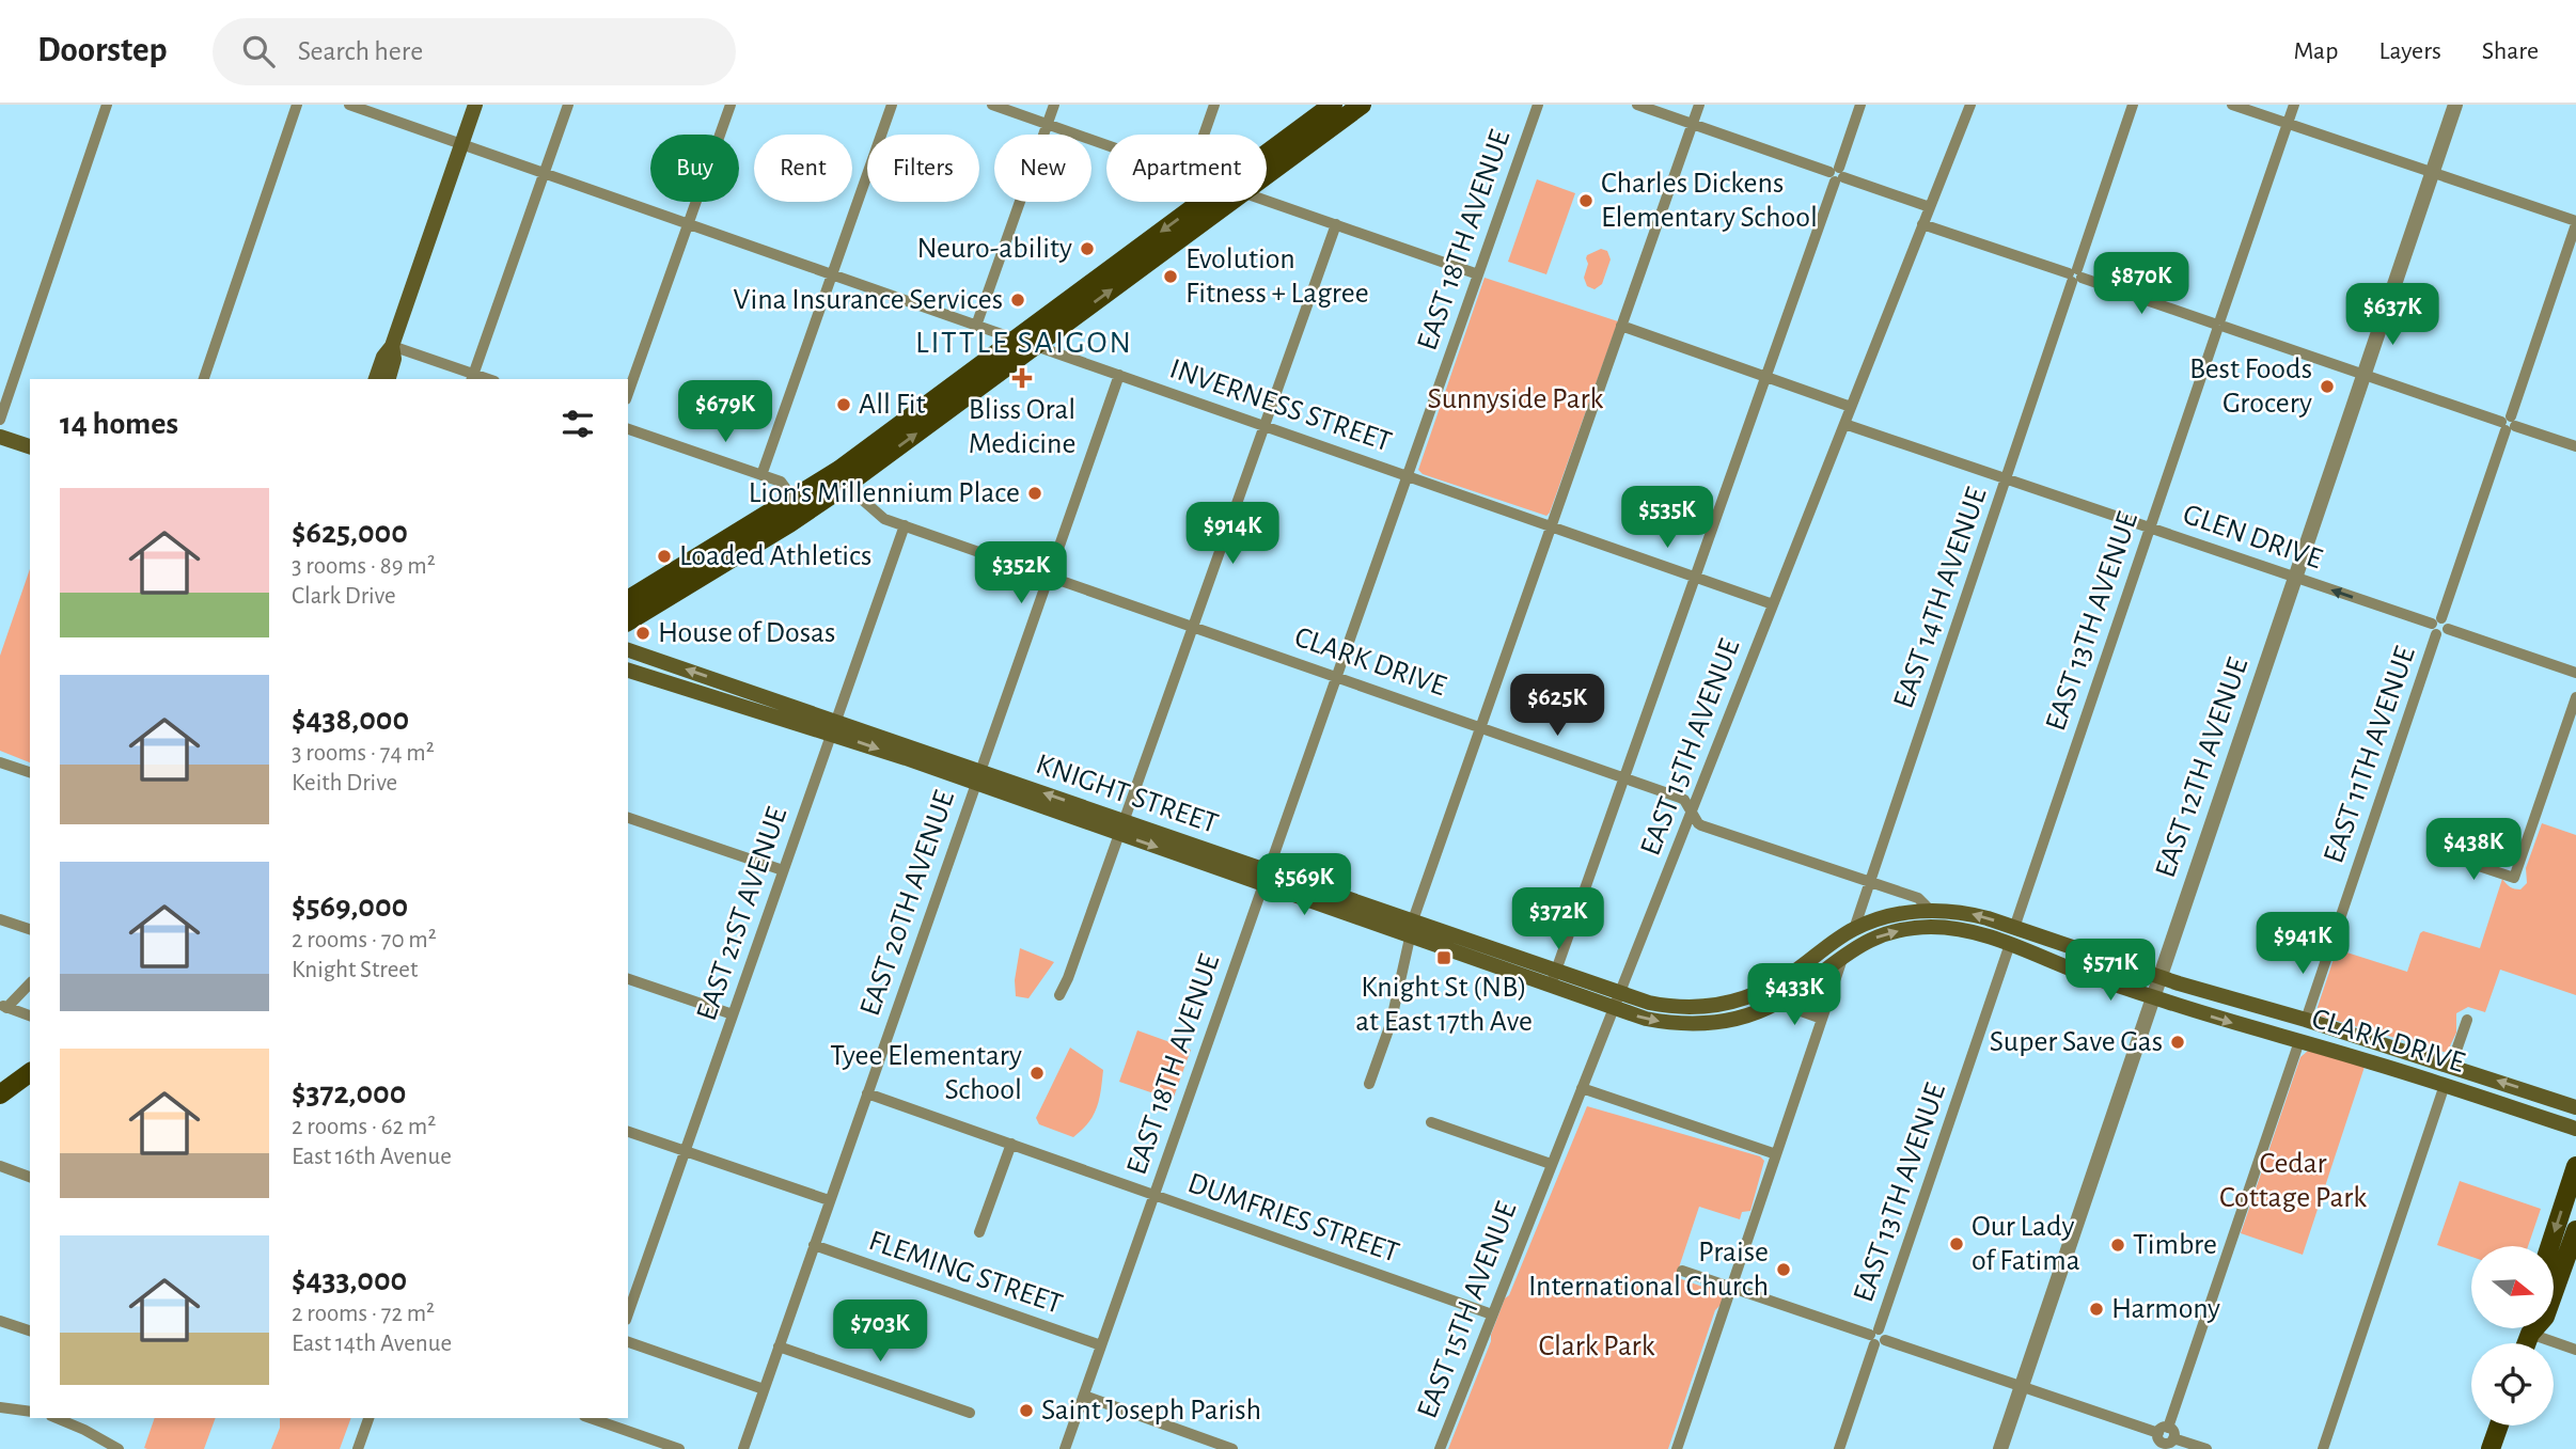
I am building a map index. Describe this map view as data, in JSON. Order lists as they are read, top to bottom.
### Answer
{
  "streets": {
    "main road": ["CLARK DRIVE", "KNIGHT STREET"],
    "street": [
      "EAST 18TH AVENUE",
      "INVERNESS STREET",
      "GLEN DRIVE",
      "EAST 14TH AVENUE",
      "EAST 13TH AVENUE",
      "EAST 15TH AVENUE",
      "EAST 11TH AVENUE",
      "EAST 12TH AVENUE",
      "EAST 20TH AVENUE",
      "EAST 21ST AVENUE",
      "DUMFRIES STREET",
      "FLEMING STREET"
    ]
  },
  "crossings": [
    ["EAST 18TH AVENUE", "INVERNESS STREET"],
    ["EAST 18TH AVENUE", "CLARK DRIVE"],
    ["EAST 18TH AVENUE", "KNIGHT STREET"],
    ["EAST 18TH AVENUE", "DUMFRIES STREET"],
    ["EAST 18TH AVENUE", "FLEMING STREET"],
    ["INVERNESS STREET", "EAST 15TH AVENUE"],
    ["INVERNESS STREET", "EAST 20TH AVENUE"],
    ["GLEN DRIVE", "EAST 14TH AVENUE"],
    ["GLEN DRIVE", "EAST 13TH AVENUE"],
    ["GLEN DRIVE", "EAST 15TH AVENUE"],
    ["GLEN DRIVE", "EAST 11TH AVENUE"],
    ["GLEN DRIVE", "EAST 12TH AVENUE"],
    ["EAST 14TH AVENUE", "CLARK DRIVE"],
    ["EAST 14TH AVENUE", "KNIGHT STREET"],
    ["EAST 13TH AVENUE", "CLARK DRIVE"],
    ["CLARK DRIVE", "EAST 15TH AVENUE"],
    ["CLARK DRIVE", "EAST 11TH AVENUE"],
    ["CLARK DRIVE", "EAST 12TH AVENUE"],
    ["CLARK DRIVE", "KNIGHT STREET"],
    ["CLARK DRIVE", "EAST 20TH AVENUE"],
    ["CLARK DRIVE", "EAST 21ST AVENUE"],
    ["EAST 15TH AVENUE", "KNIGHT STREET"],
    ["EAST 15TH AVENUE", "DUMFRIES STREET"],
    ["KNIGHT STREET", "EAST 20TH AVENUE"],
    ["KNIGHT STREET", "EAST 21ST AVENUE"],
    ["EAST 20TH AVENUE", "DUMFRIES STREET"],
    ["EAST 20TH AVENUE", "FLEMING STREET"]
  ],
  "districts": ["LITTLE SAIGON"],
  "parks": ["Sunnyside Park", "Cedar Cottage Park", "Clark Park"],
  "places": {
    "other": [
      "Charles Dickens Elementary School",
      "Neuro-ability",
      "Evolution Fitness + Lagree",
      "Vina Insurance Services",
      "Best Foods Grocery",
      "All Fit",
      "Lion's Millennium Place",
      "Loaded Athletics",
      "House of Dosas",
      "Super Save Gas",
      "Tyee Elementary School",
      "Our Lady of Fatima",
      "Timbre",
      "Praise International Church",
      "Harmony",
      "Saint Joseph Parish"
    ],
    "health": ["Bliss Oral Medicine"],
    "transit": ["Knight St (NB) at East 17th Ave"]
  },
  "north": "right",
  "page": {
    "header": "Doorstep",
    "search": "Search here",
    "nav": ["Map", "Layers", "Share"],
    "chip": [
      "Buy",
      "Rent",
      "Filters",
      "New",
      "Apartment"
    ],
    "price": [
      "$870K",
      "$637K",
      "$679K",
      "$535K",
      "$914K",
      "$352K",
      "$625K",
      "$438K",
      "$569K",
      "$372K",
      "$941K",
      "$571K",
      "$433K",
      "$703K"
    ],
    "heading": "14 homes",
    "list": [
      {
        "name": "$625,000",
        "note": "3 rooms · 89 m² · Clark Drive"
      },
      {
        "name": "$438,000",
        "note": "3 rooms · 74 m² · Keith Drive"
      },
      {
        "name": "$569,000",
        "note": "2 rooms · 70 m² · Knight Street"
      },
      {
        "name": "$372,000",
        "note": "2 rooms · 62 m² · East 16th Avenue"
      },
      {
        "name": "$433,000",
        "note": "2 rooms · 72 m² · East 14th Avenue"
      }
    ]
  }
}
